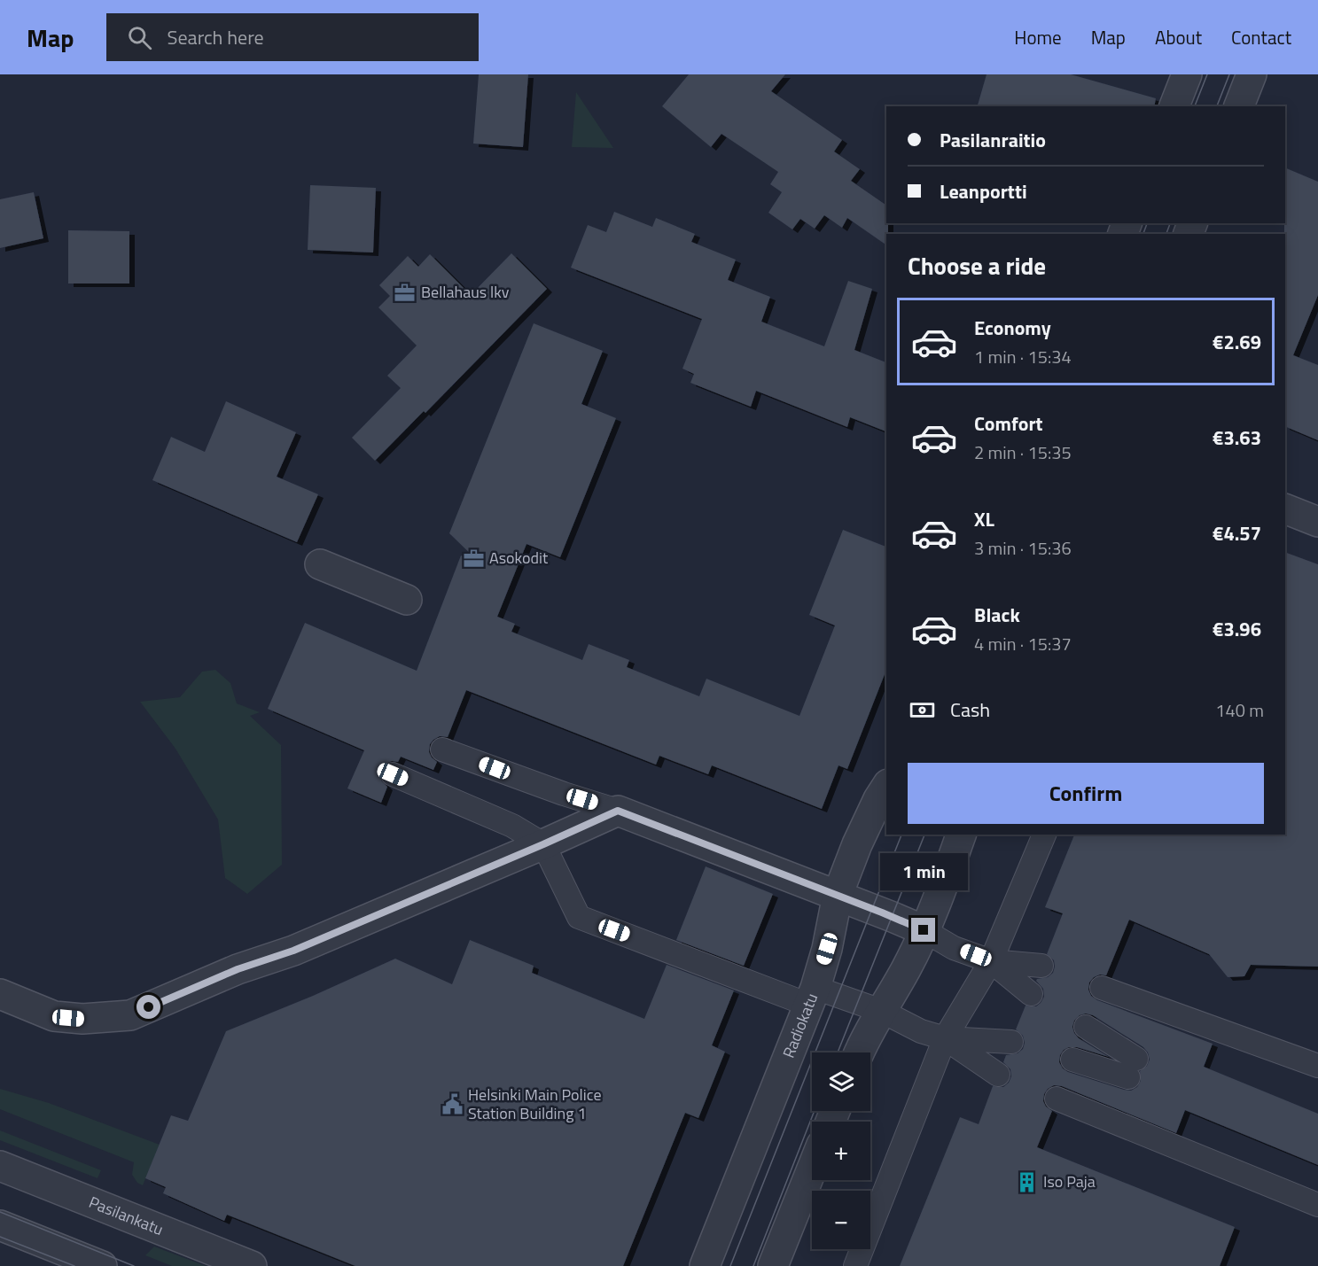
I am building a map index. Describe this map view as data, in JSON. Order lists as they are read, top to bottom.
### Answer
{
  "streets": {
    "street": ["Radiokatu", "Pasilankatu"]
  },
  "places": {
    "office": ["Bellahaus lkv", "Asokodit"],
    "public building": ["Helsinki Main Police Station Building 1"],
    "building": ["Iso Paja"]
  },
  "page": {
    "header": "Map",
    "search": "Search here",
    "nav": [
      "Home",
      "Map",
      "About",
      "Contact"
    ],
    "banner": ["Pasilanraitio", "Leanportti"],
    "heading": "Choose a ride",
    "list": [
      {
        "name": "Economy",
        "note": "1 min · 15:34",
        "value": "€2.69"
      },
      {
        "name": "Comfort",
        "note": "2 min · 15:35",
        "value": "€3.63"
      },
      {
        "name": "XL",
        "note": "3 min · 15:36",
        "value": "€4.57"
      },
      {
        "name": "Black",
        "note": "4 min · 15:37",
        "value": "€3.96"
      }
    ],
    "pay": ["Cash", "140 m"],
    "buttons": "Confirm",
    "bubble": "1 min",
    "map_buttons": ["+", "−"]
  }
}
